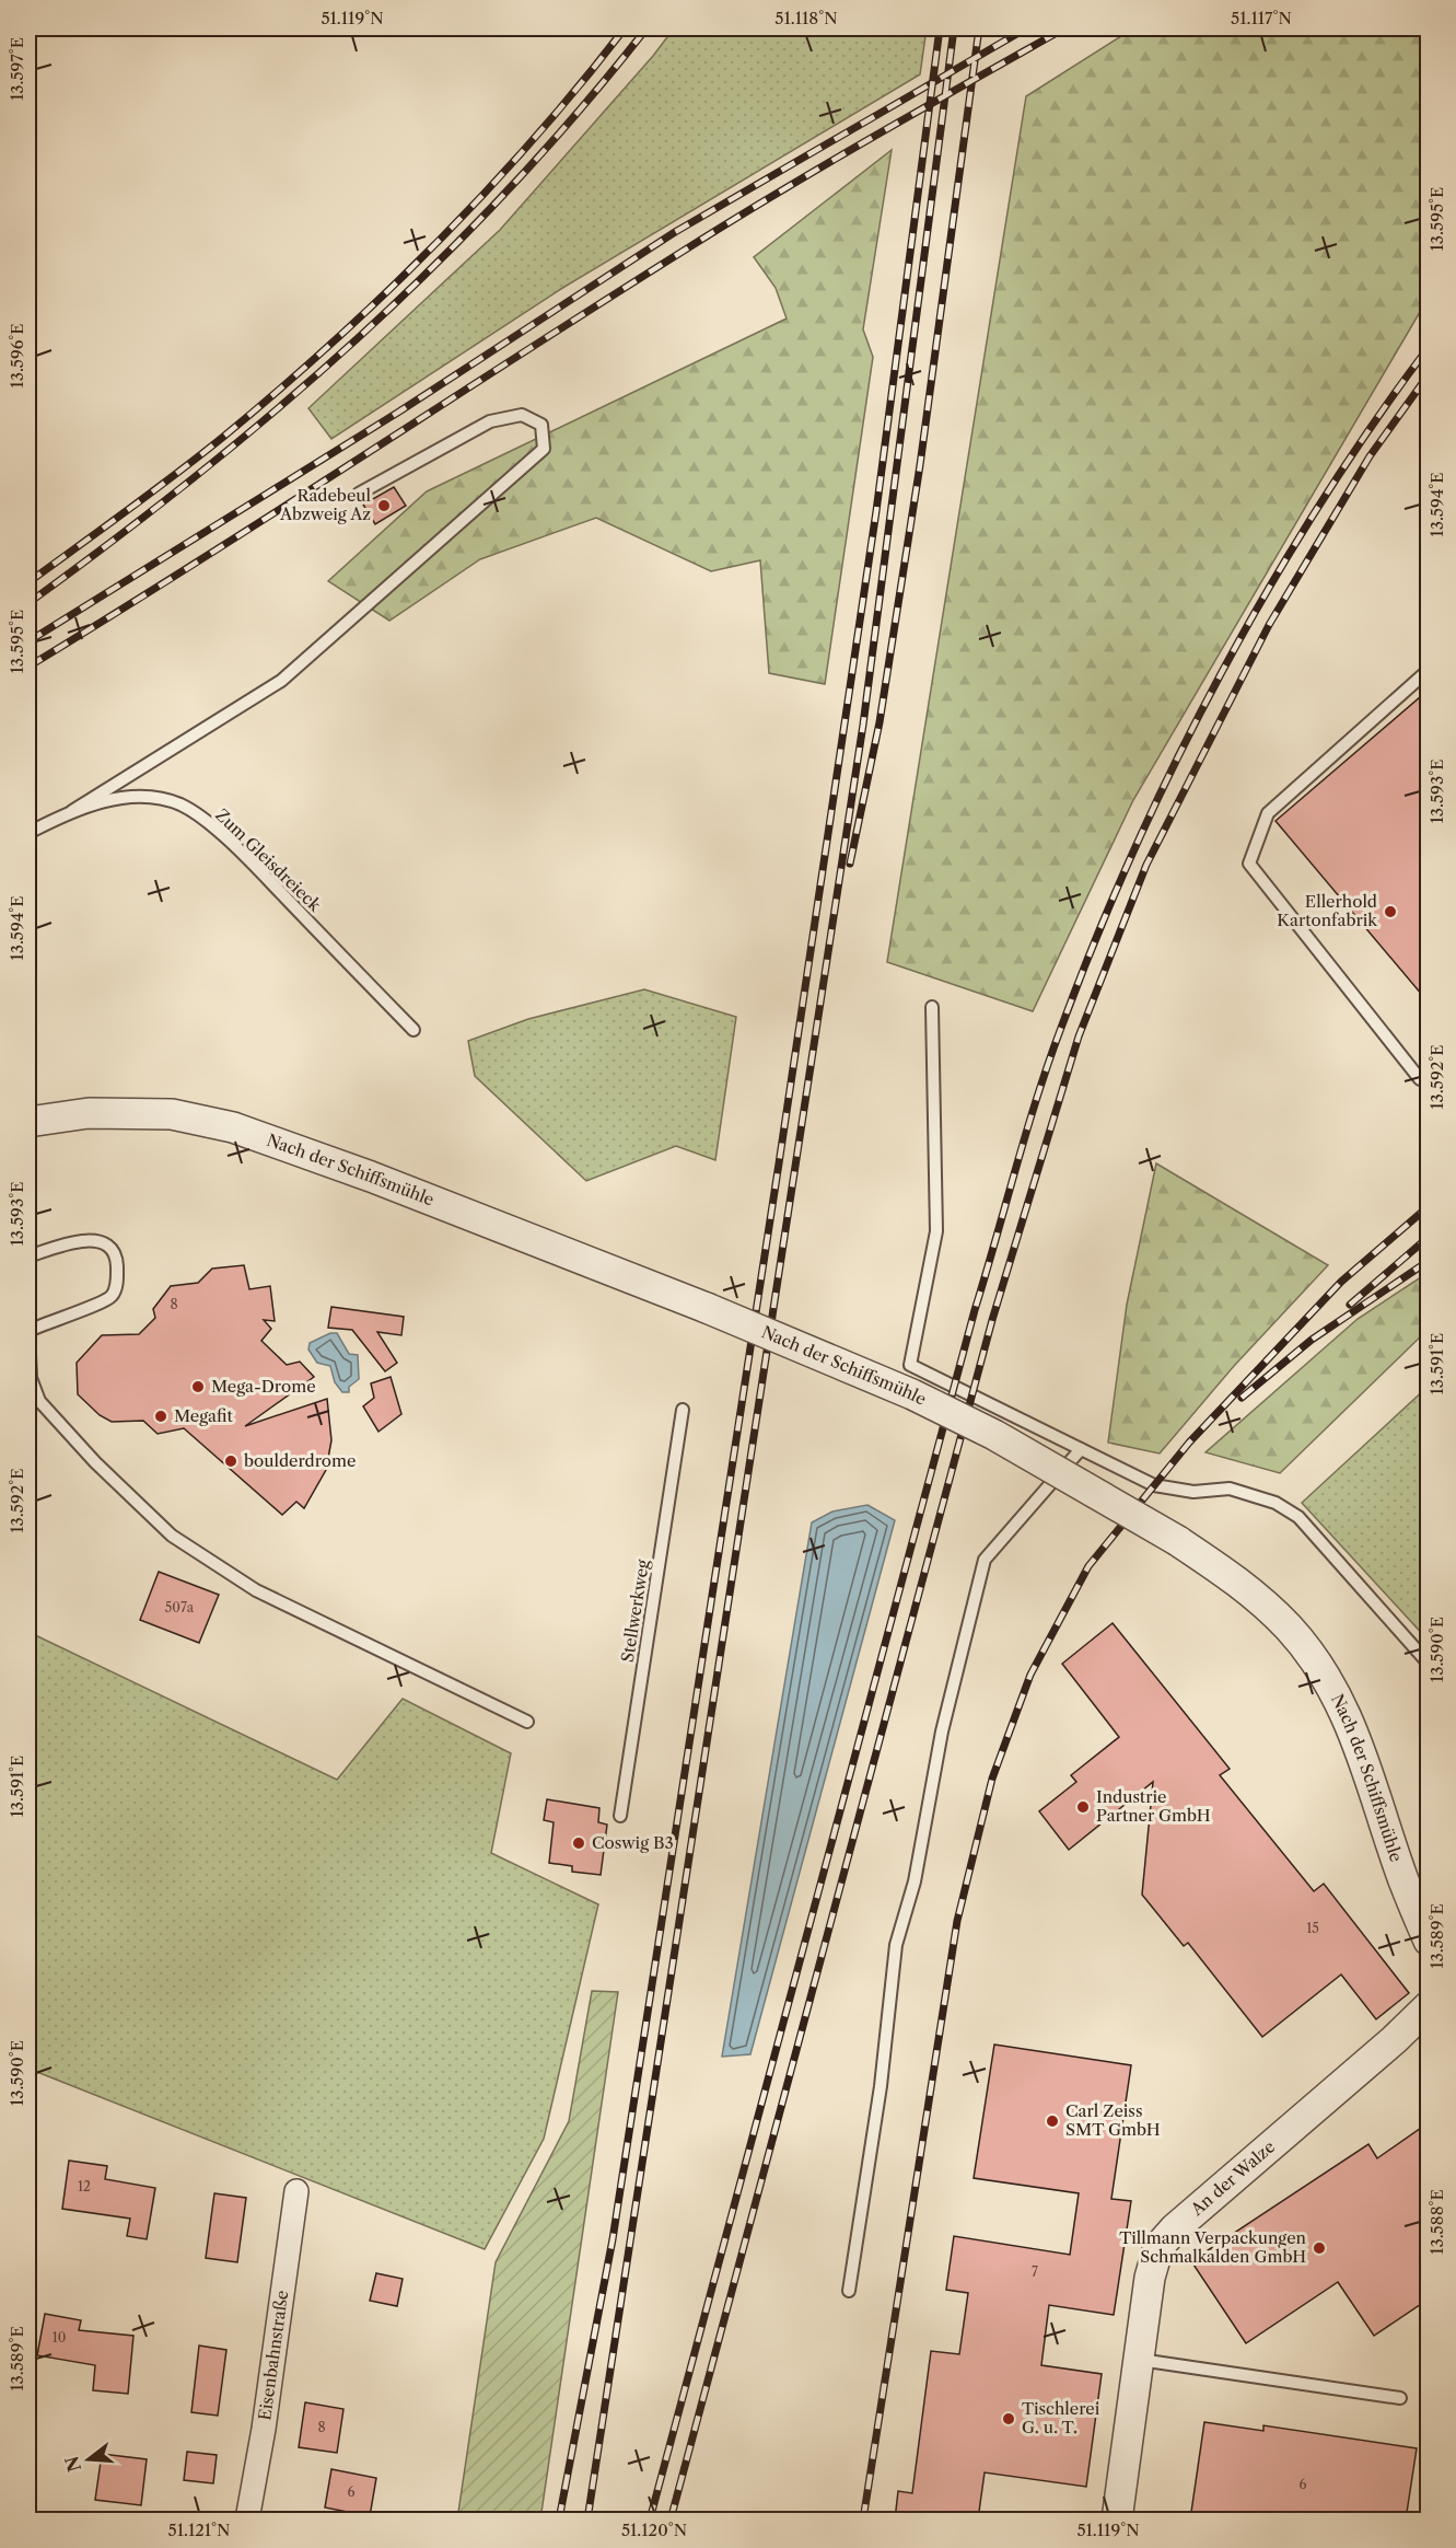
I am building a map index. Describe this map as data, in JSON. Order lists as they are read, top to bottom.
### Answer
{
  "streets": {
    "street": ["Nach der Schiffsmühle", "An der Walze", "Eisenbahnstraße"],
    "lane": ["Zum Gleisdreieck", "Stellwerkweg"]
  },
  "places": [
    "Radebeul Abzweig Az",
    "Ellerhold Kartonfabrik",
    "Mega-Drome",
    "Megafit",
    "boulderdrome",
    "Industrie Partner GmbH",
    "Coswig B3",
    "Carl Zeiss SMT GmbH",
    "Tillmann Verpackungen Schmalkalden GmbH",
    "Tischlerei G. u. T."
  ],
  "house_numbers": [
    "8",
    "507a",
    "15",
    "12",
    "7",
    "10",
    "8",
    "6",
    "6"
  ],
  "north": "left",
  "coordinates": [
    "51.119°N",
    "51.118°N",
    "51.117°N",
    "13.597°E",
    "13.595°E",
    "13.596°E",
    "13.594°E",
    "13.593°E",
    "13.592°E",
    "13.591°E",
    "13.590°E",
    "13.589°E",
    "13.588°E",
    "51.121°N",
    "51.120°N"
  ]
}
